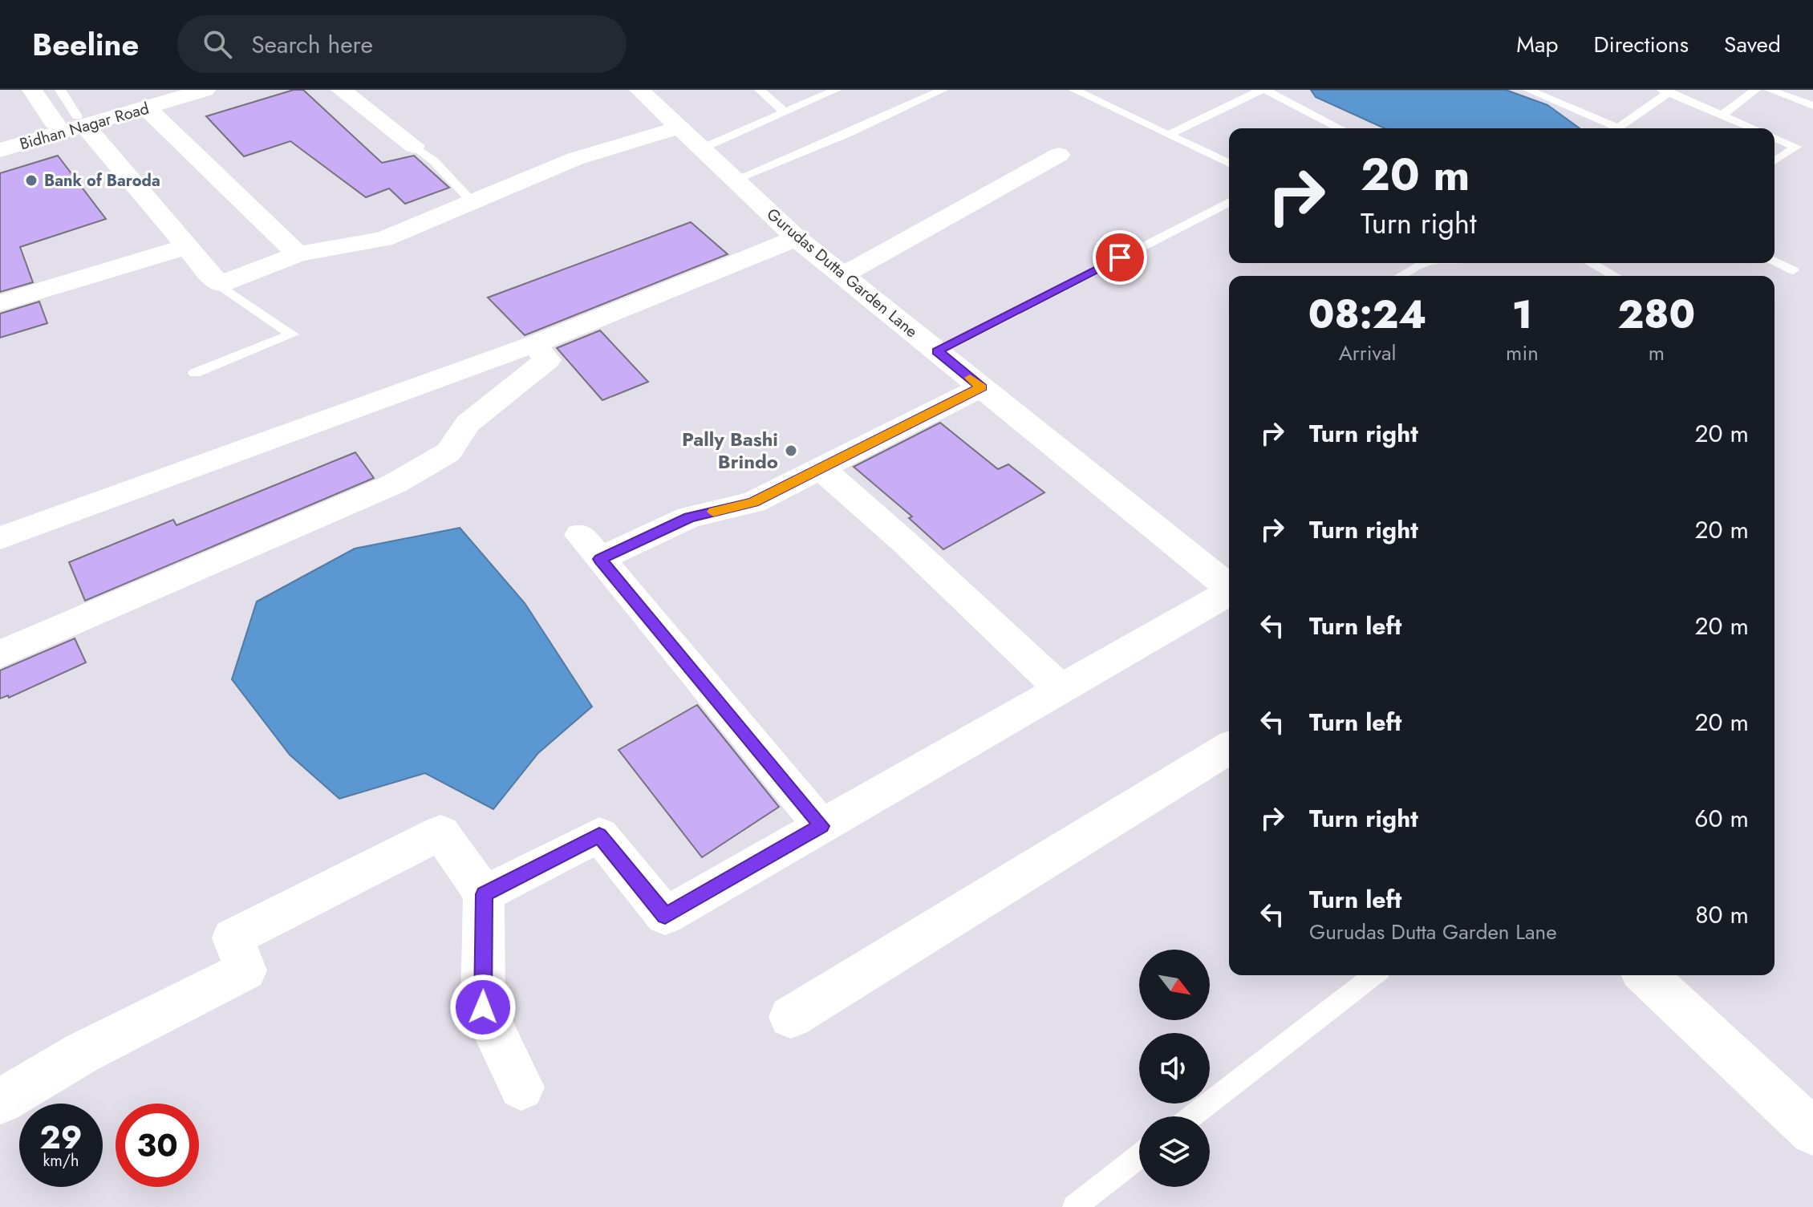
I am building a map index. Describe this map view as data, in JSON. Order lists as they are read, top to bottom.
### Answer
{
  "streets": {
    "street": ["Bidhan Nagar Road", "Gurudas Dutta Garden Lane"]
  },
  "places": ["Bank of Baroda", "Pally Bashi Brindo"],
  "north": "bottom right",
  "page": {
    "header": "Beeline",
    "search": "Search here",
    "nav": ["Map", "Directions", "Saved"],
    "turn": ["20 m", "Turn right"],
    "eta": [
      "08:24",
      "Arrival",
      "1",
      "min",
      "280",
      "m"
    ],
    "list": [
      {
        "name": "Turn right",
        "value": "20 m"
      },
      {
        "name": "Turn right",
        "value": "20 m"
      },
      {
        "name": "Turn left",
        "value": "20 m"
      },
      {
        "name": "Turn left",
        "value": "20 m"
      },
      {
        "name": "Turn right",
        "value": "60 m"
      },
      {
        "name": "Turn left",
        "note": "Gurudas Dutta Garden Lane",
        "value": "80 m"
      }
    ],
    "speed": "29 km/h",
    "limit": "30"
  }
}
